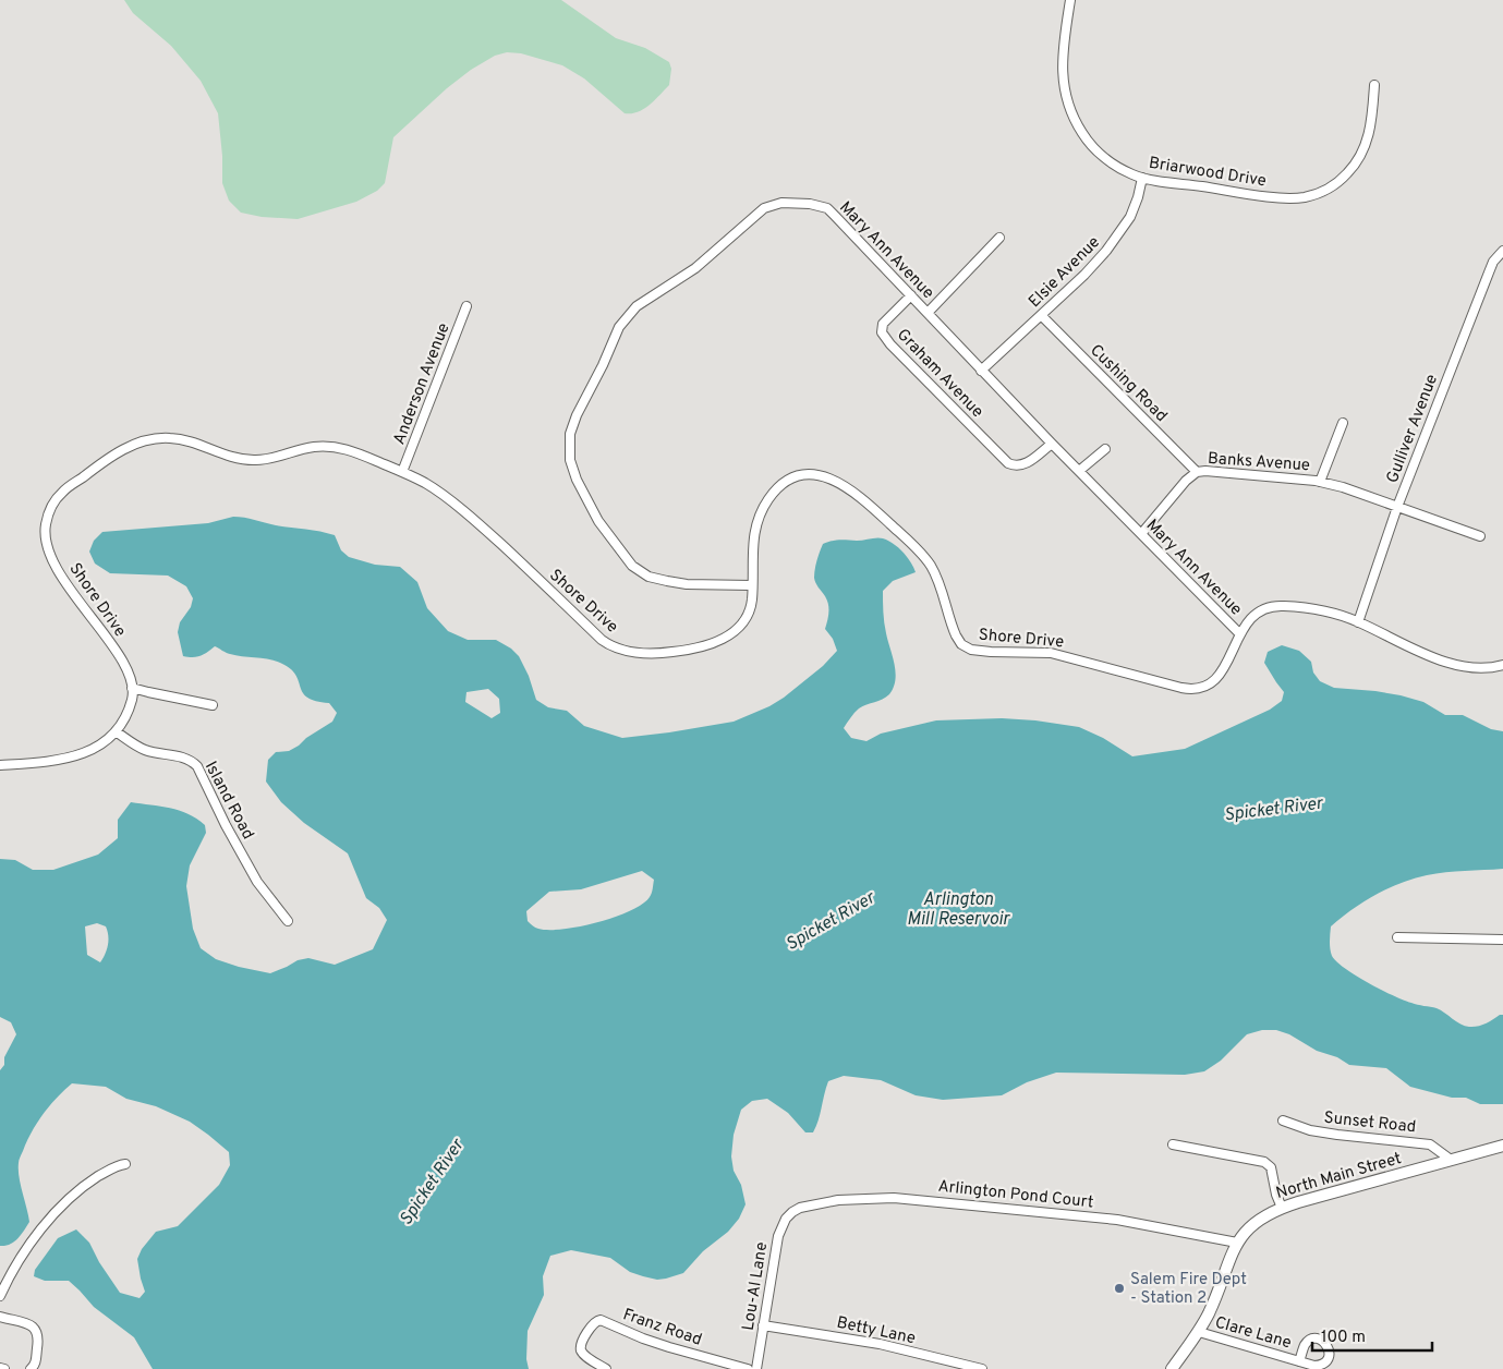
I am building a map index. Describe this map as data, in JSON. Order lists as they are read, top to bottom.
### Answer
{
  "streets": {
    "street": [
      "Briarwood Drive",
      "Mary Ann Avenue",
      "Elsie Avenue",
      "Graham Avenue",
      "Cushing Road",
      "Anderson Avenue",
      "Gulliver Avenue",
      "Banks Avenue",
      "Shore Drive",
      "Island Road",
      "Sunset Road",
      "North Main Street",
      "Arlington Pond Court",
      "Lou-Al Lane",
      "Franz Road",
      "Betty Lane",
      "Clare Lane"
    ]
  },
  "crossings": [
    ["Briarwood Drive", "Elsie Avenue"],
    ["Mary Ann Avenue", "Elsie Avenue"],
    ["Mary Ann Avenue", "Graham Avenue"],
    ["Mary Ann Avenue", "Banks Avenue"],
    ["Mary Ann Avenue", "Shore Drive"],
    ["Elsie Avenue", "Cushing Road"],
    ["Cushing Road", "Banks Avenue"],
    ["Anderson Avenue", "Shore Drive"],
    ["Gulliver Avenue", "Banks Avenue"],
    ["Gulliver Avenue", "Shore Drive"],
    ["Sunset Road", "North Main Street"],
    ["North Main Street", "Arlington Pond Court"],
    ["North Main Street", "Clare Lane"],
    ["Arlington Pond Court", "Lou-Al Lane"],
    ["Lou-Al Lane", "Betty Lane"]
  ],
  "water": ["Spicket River", "Arlington Mill Reservoir"],
  "places": ["Salem Fire Dept - Station 2"],
  "scale_bar": "100 m"
}
